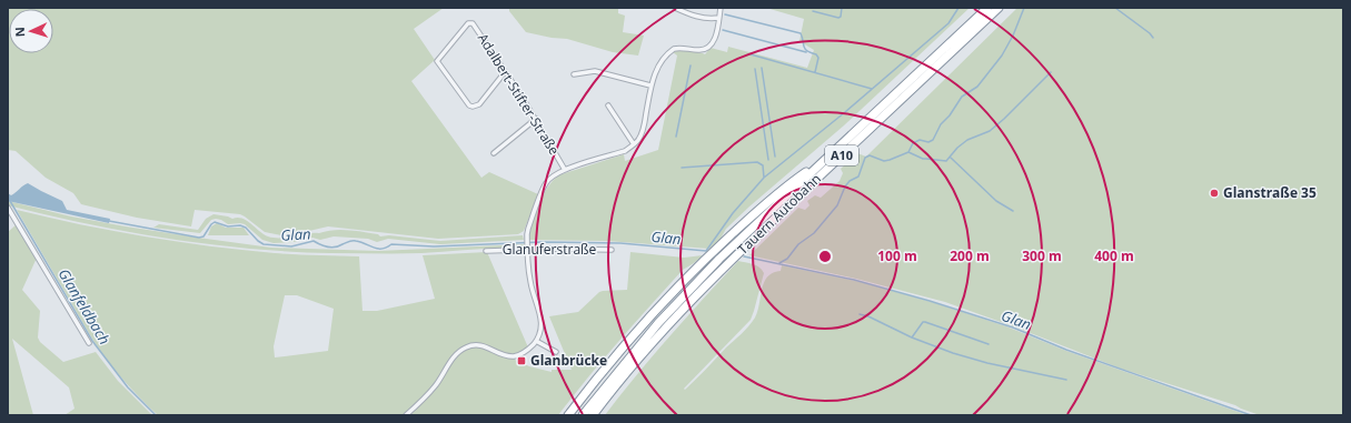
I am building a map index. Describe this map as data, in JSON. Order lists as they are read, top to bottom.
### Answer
{
  "streets": {
    "highway": ["A10", "Tauern Autobahn"],
    "street": ["Adalbert-Stifter-Straße", "Glanuferstraße"]
  },
  "crossings": [
    ["A10", "Tauern Autobahn"]
  ],
  "water": ["Glan", "Glanfeldbach"],
  "places": {
    "other": ["Glanstraße 35"],
    "transit": ["Glanbrücke"]
  },
  "north": "left",
  "rings": [
    "100 m",
    "200 m",
    "300 m",
    "400 m"
  ]
}
